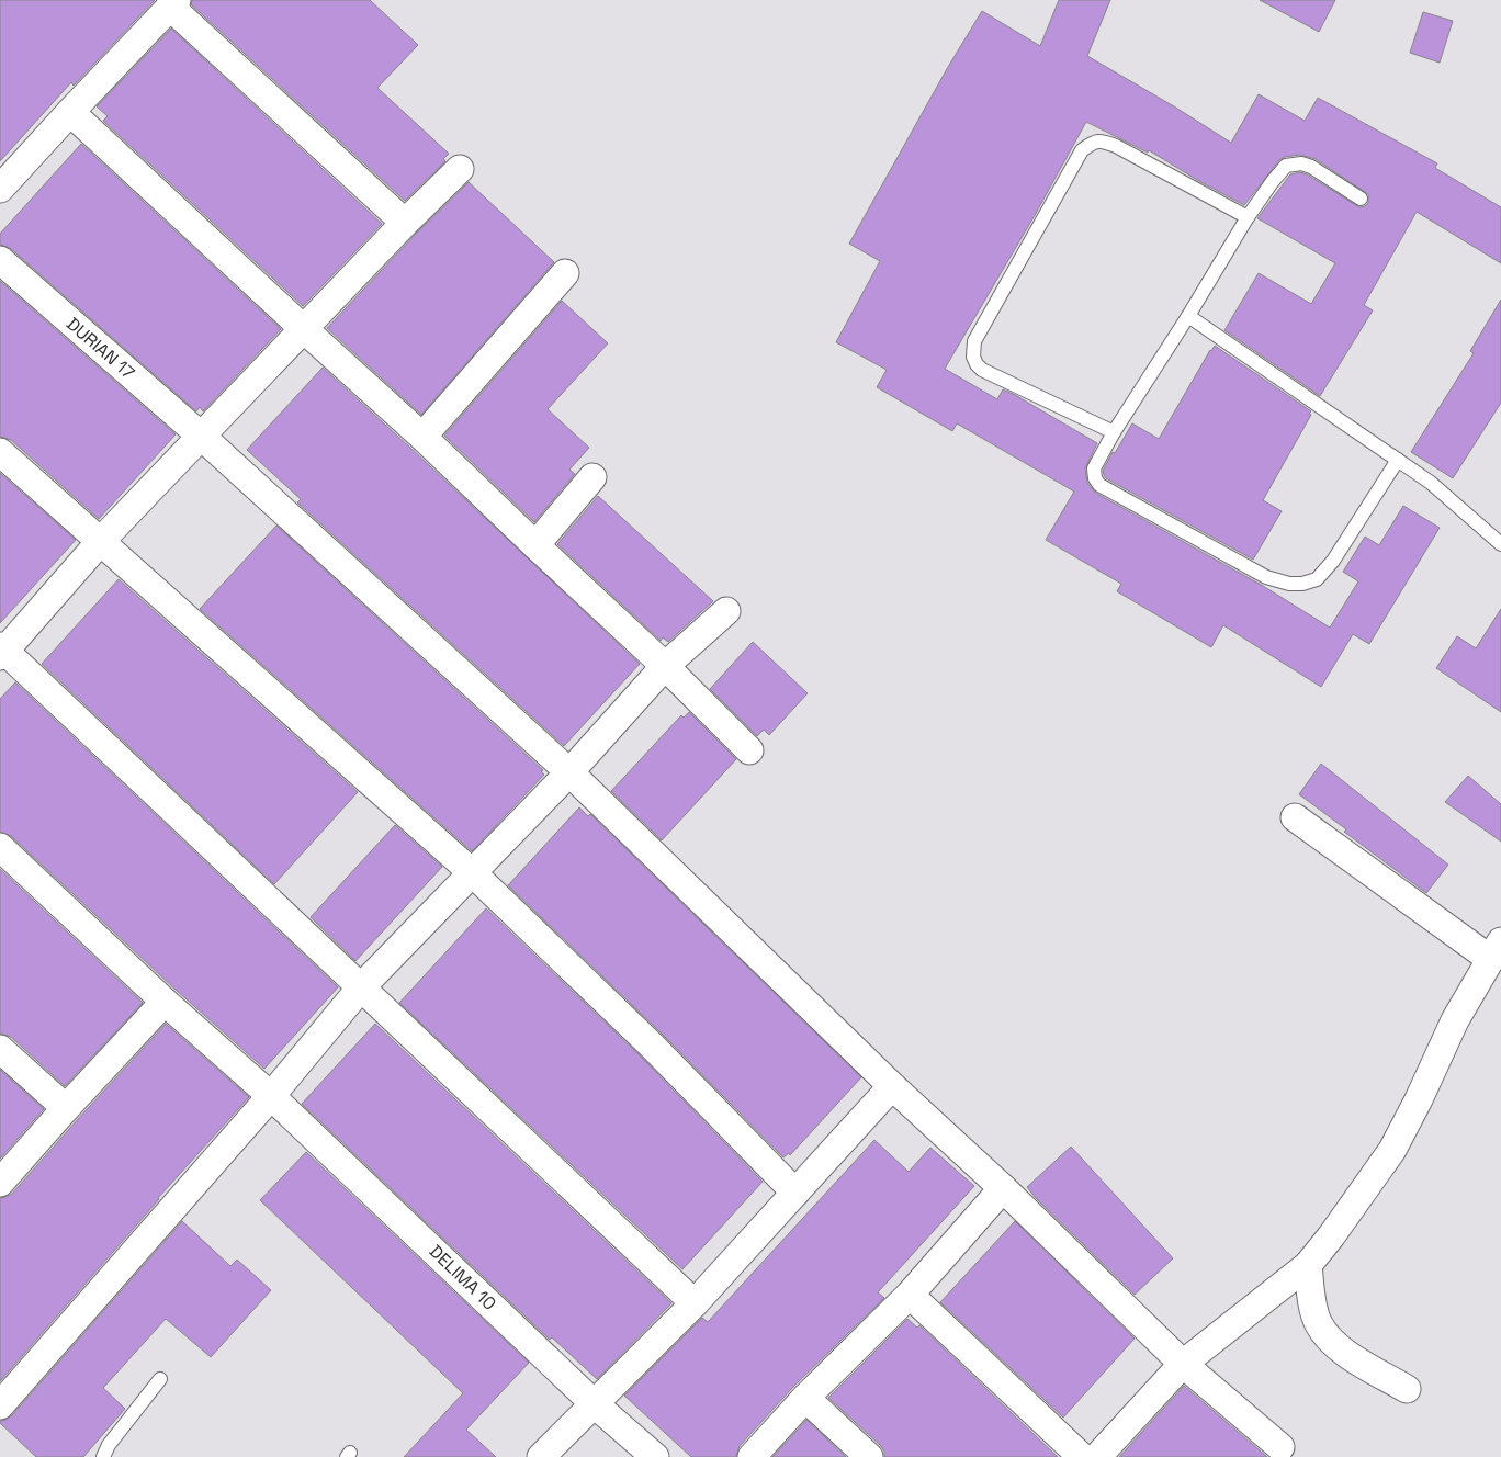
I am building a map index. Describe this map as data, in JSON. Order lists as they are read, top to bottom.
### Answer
{
  "streets": {
    "street": ["DURIAN 17", "DELIMA 10"]
  }
}
